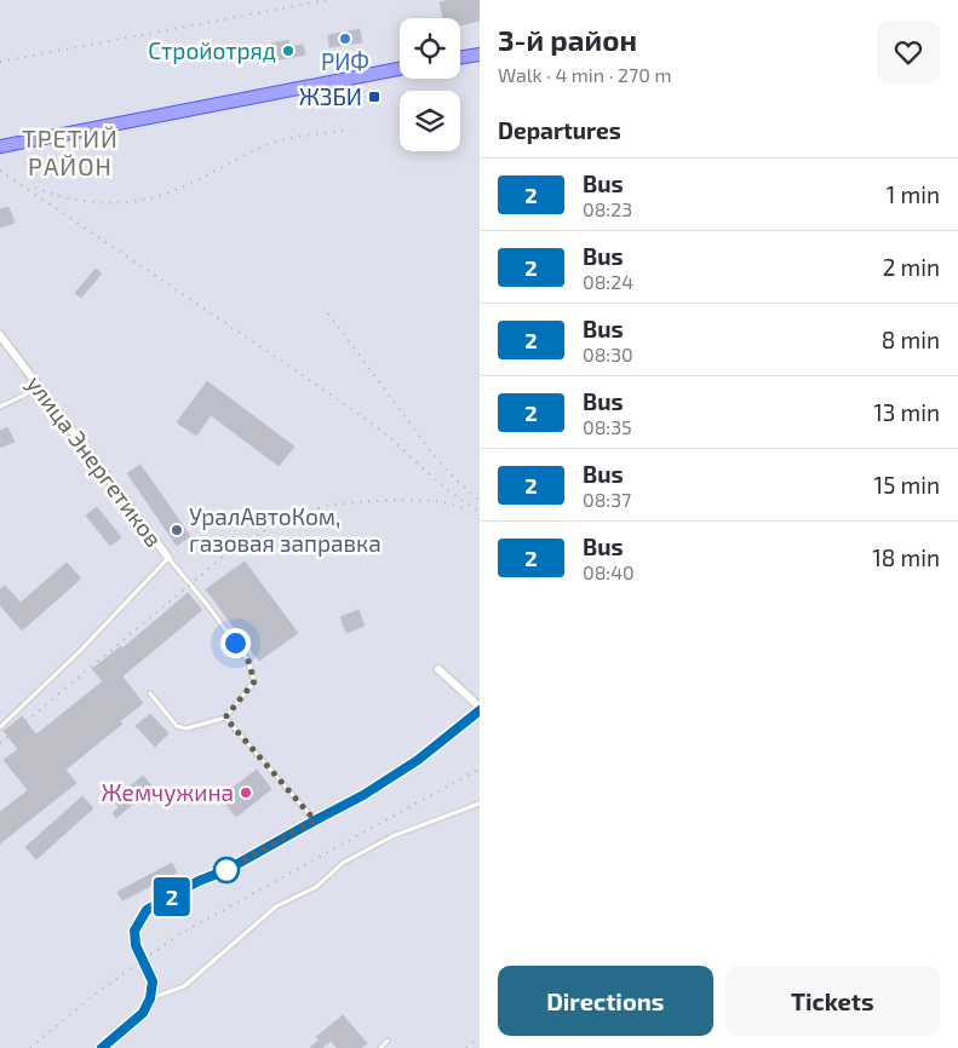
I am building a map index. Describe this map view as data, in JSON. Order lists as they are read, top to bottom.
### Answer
{
  "streets": {
    "street": ["улица Энергетиков"]
  },
  "districts": ["ТРЕТИЙ РАЙОН"],
  "places": {
    "other": [
      "РИФ",
      "Стройотряд",
      "УралАвтоКом, газовая заправка",
      "Жемчужина"
    ],
    "transit": ["ЖЗБИ"]
  },
  "lines": ["bus line 2"],
  "page": {
    "on_map": "2",
    "heading": [
      ["3-й район", "Walk · 4 min · 270 m"],
      "Departures"
    ],
    "list": [
      {
        "mark": "2",
        "name": "Bus",
        "note": "08:23",
        "value": "1 min"
      },
      {
        "mark": "2",
        "name": "Bus",
        "note": "08:24",
        "value": "2 min"
      },
      {
        "mark": "2",
        "name": "Bus",
        "note": "08:30",
        "value": "8 min"
      },
      {
        "mark": "2",
        "name": "Bus",
        "note": "08:35",
        "value": "13 min"
      },
      {
        "mark": "2",
        "name": "Bus",
        "note": "08:37",
        "value": "15 min"
      },
      {
        "mark": "2",
        "name": "Bus",
        "note": "08:40",
        "value": "18 min"
      }
    ],
    "buttons": ["Directions", "Tickets"]
  }
}
